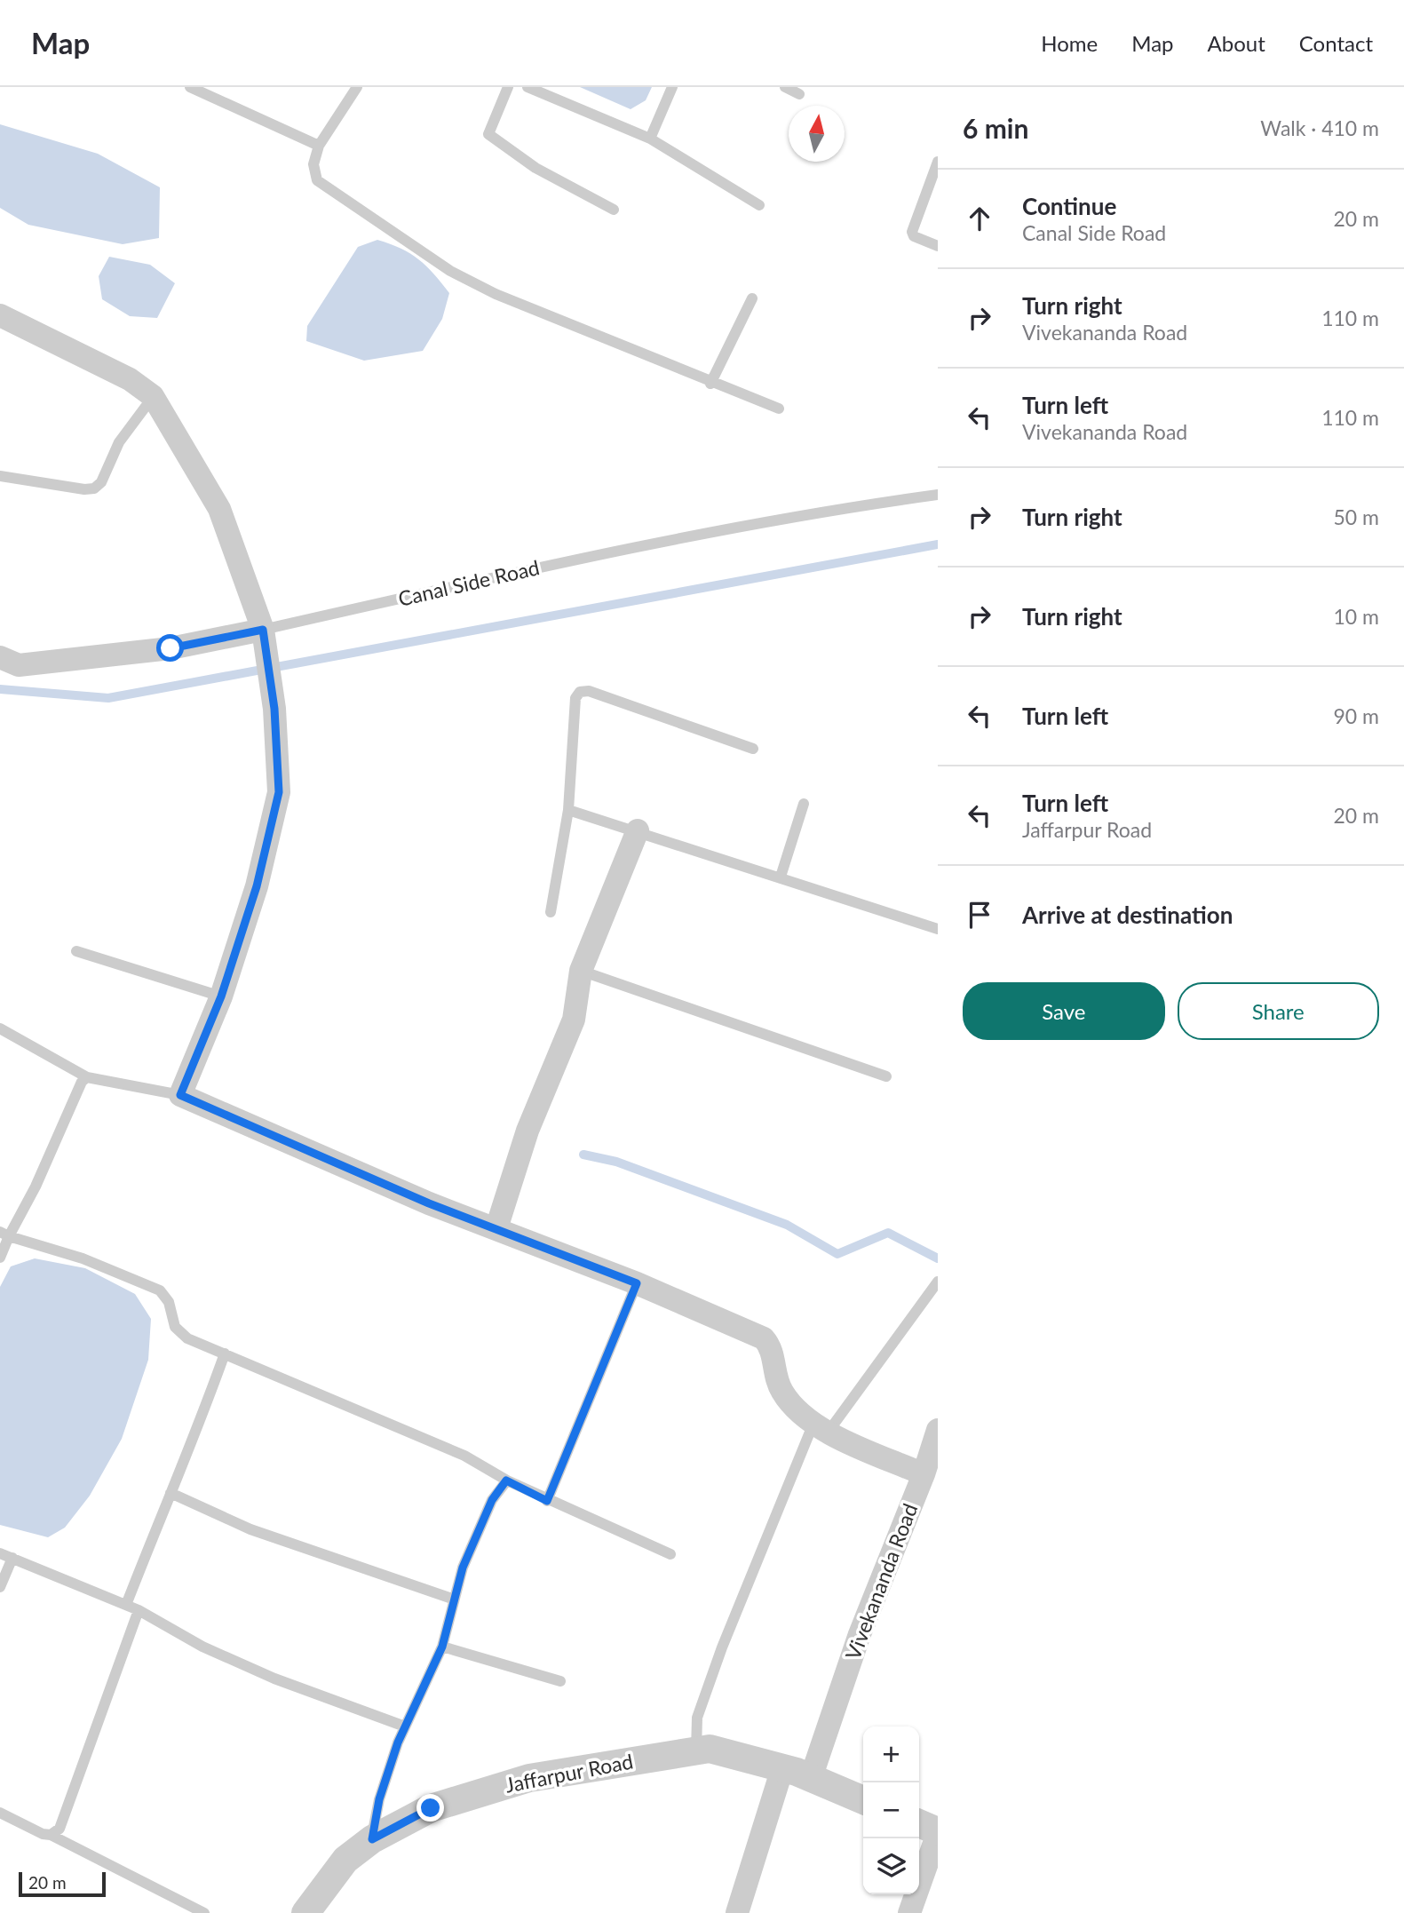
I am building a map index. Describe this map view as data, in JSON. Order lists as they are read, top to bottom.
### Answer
{
  "streets": {
    "street": ["Canal Side Road", "Vivekananda Road", "Jaffarpur Road"]
  },
  "crossings": [
    ["Vivekananda Road", "Jaffarpur Road"]
  ],
  "scale_bar": "20 m",
  "north": "top",
  "page": {
    "header": "Map",
    "nav": [
      "Home",
      "Map",
      "About",
      "Contact"
    ],
    "heading": ["6 min", "Walk · 410 m"],
    "list": [
      ["Continue", "Canal Side Road", "20 m"],
      ["Turn right", "Vivekananda Road", "110 m"],
      ["Turn left", "Vivekananda Road", "110 m"],
      ["Turn right", "50 m"],
      ["Turn right", "10 m"],
      ["Turn left", "90 m"],
      ["Turn left", "Jaffarpur Road", "20 m"],
      "Arrive at destination"
    ],
    "buttons": ["Save", "Share"],
    "map_buttons": ["+", "−"],
    "scale": "20 m"
  }
}
